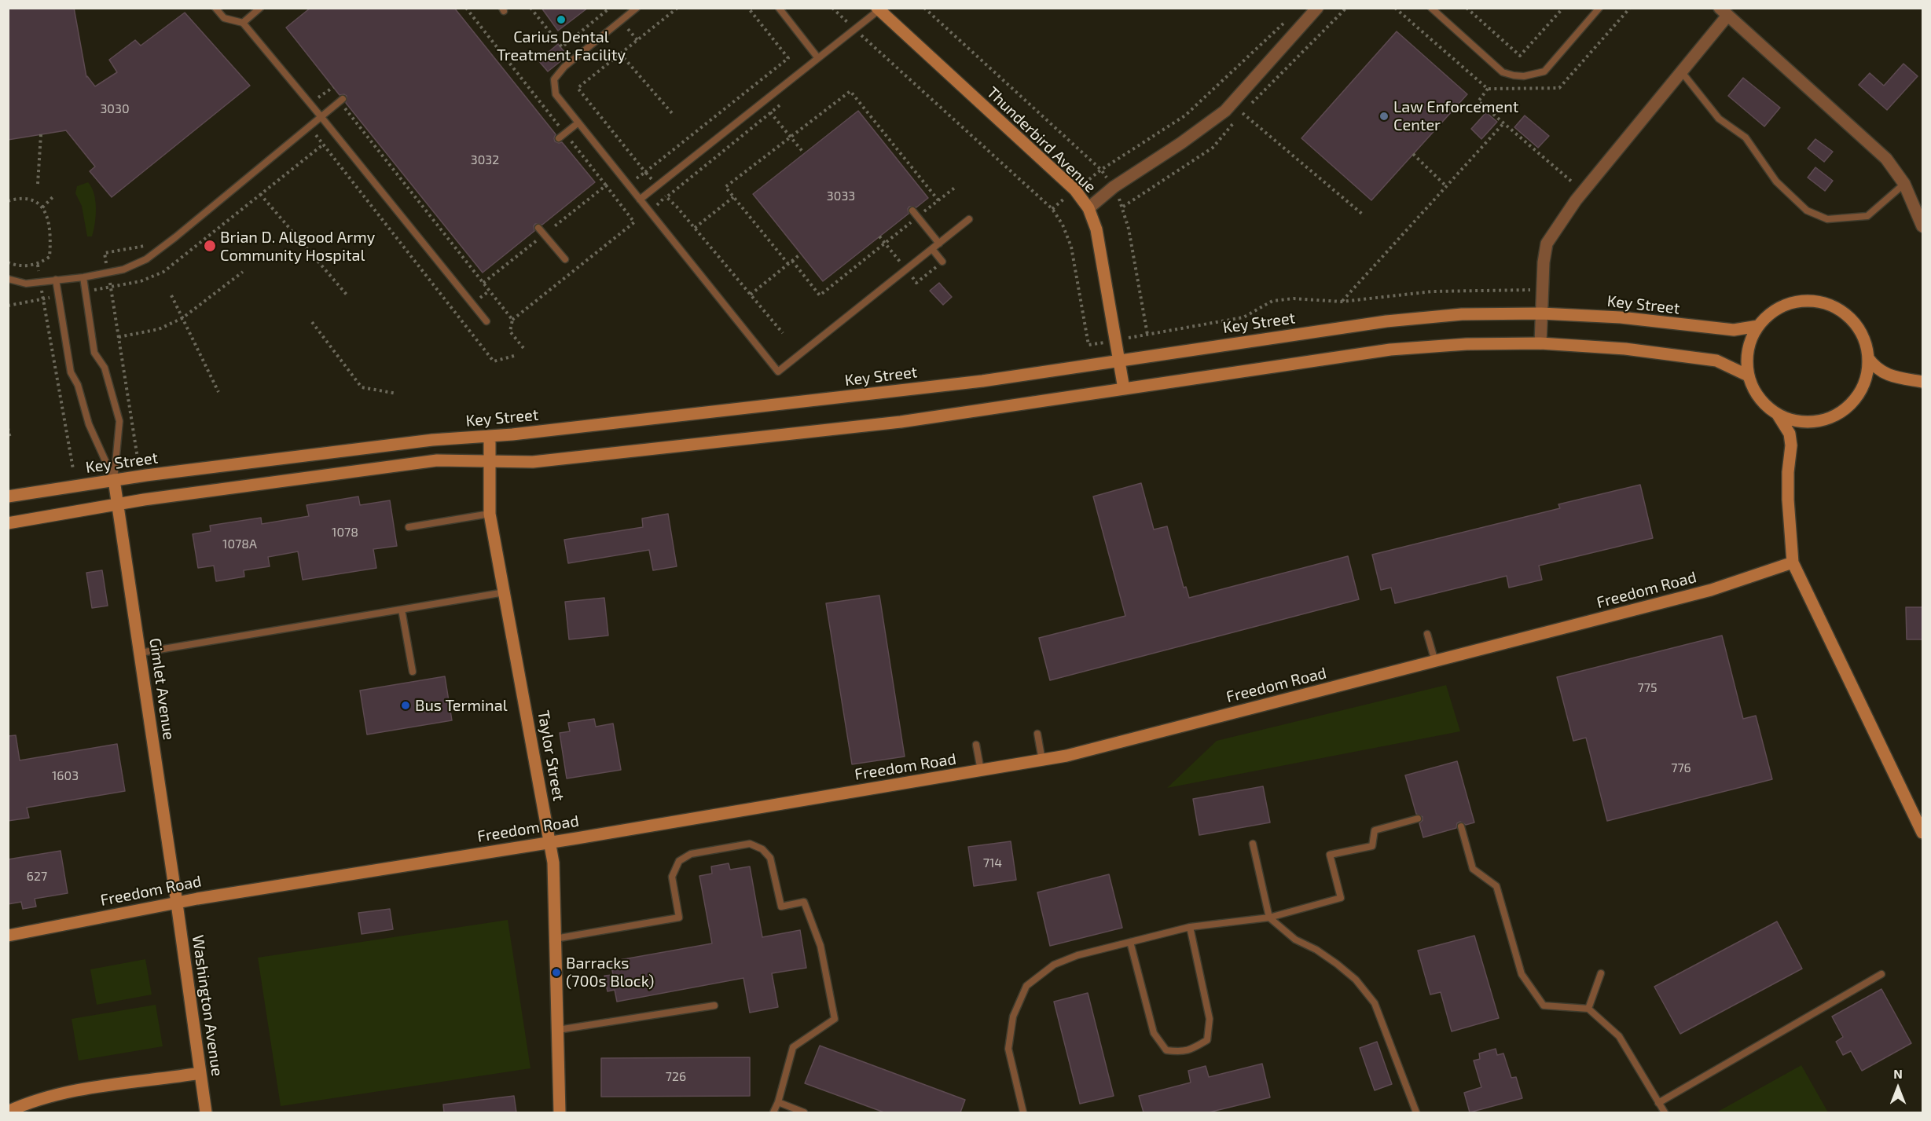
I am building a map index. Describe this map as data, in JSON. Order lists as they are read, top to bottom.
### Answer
{
  "streets": {
    "street": [
      "Thunderbird Avenue",
      "Key Street",
      "Freedom Road",
      "Gimlet Avenue",
      "Taylor Street",
      "Washington Avenue"
    ]
  },
  "crossings": [
    ["Thunderbird Avenue", "Key Street"],
    ["Key Street", "Gimlet Avenue"],
    ["Key Street", "Taylor Street"],
    ["Freedom Road", "Gimlet Avenue"],
    ["Freedom Road", "Taylor Street"],
    ["Freedom Road", "Washington Avenue"],
    ["Gimlet Avenue", "Washington Avenue"]
  ],
  "places": [
    "Carius Dental Treatment Facility",
    "Law Enforcement Center",
    "Brian D. Allgood Army Community Hospital",
    "Bus Terminal",
    "Barracks (700s Block)"
  ],
  "house_numbers": [
    "3030",
    "3032",
    "3033",
    "1078",
    "1078A",
    "775",
    "776",
    "1603",
    "714",
    "627",
    "726"
  ],
  "north": "top"
}
